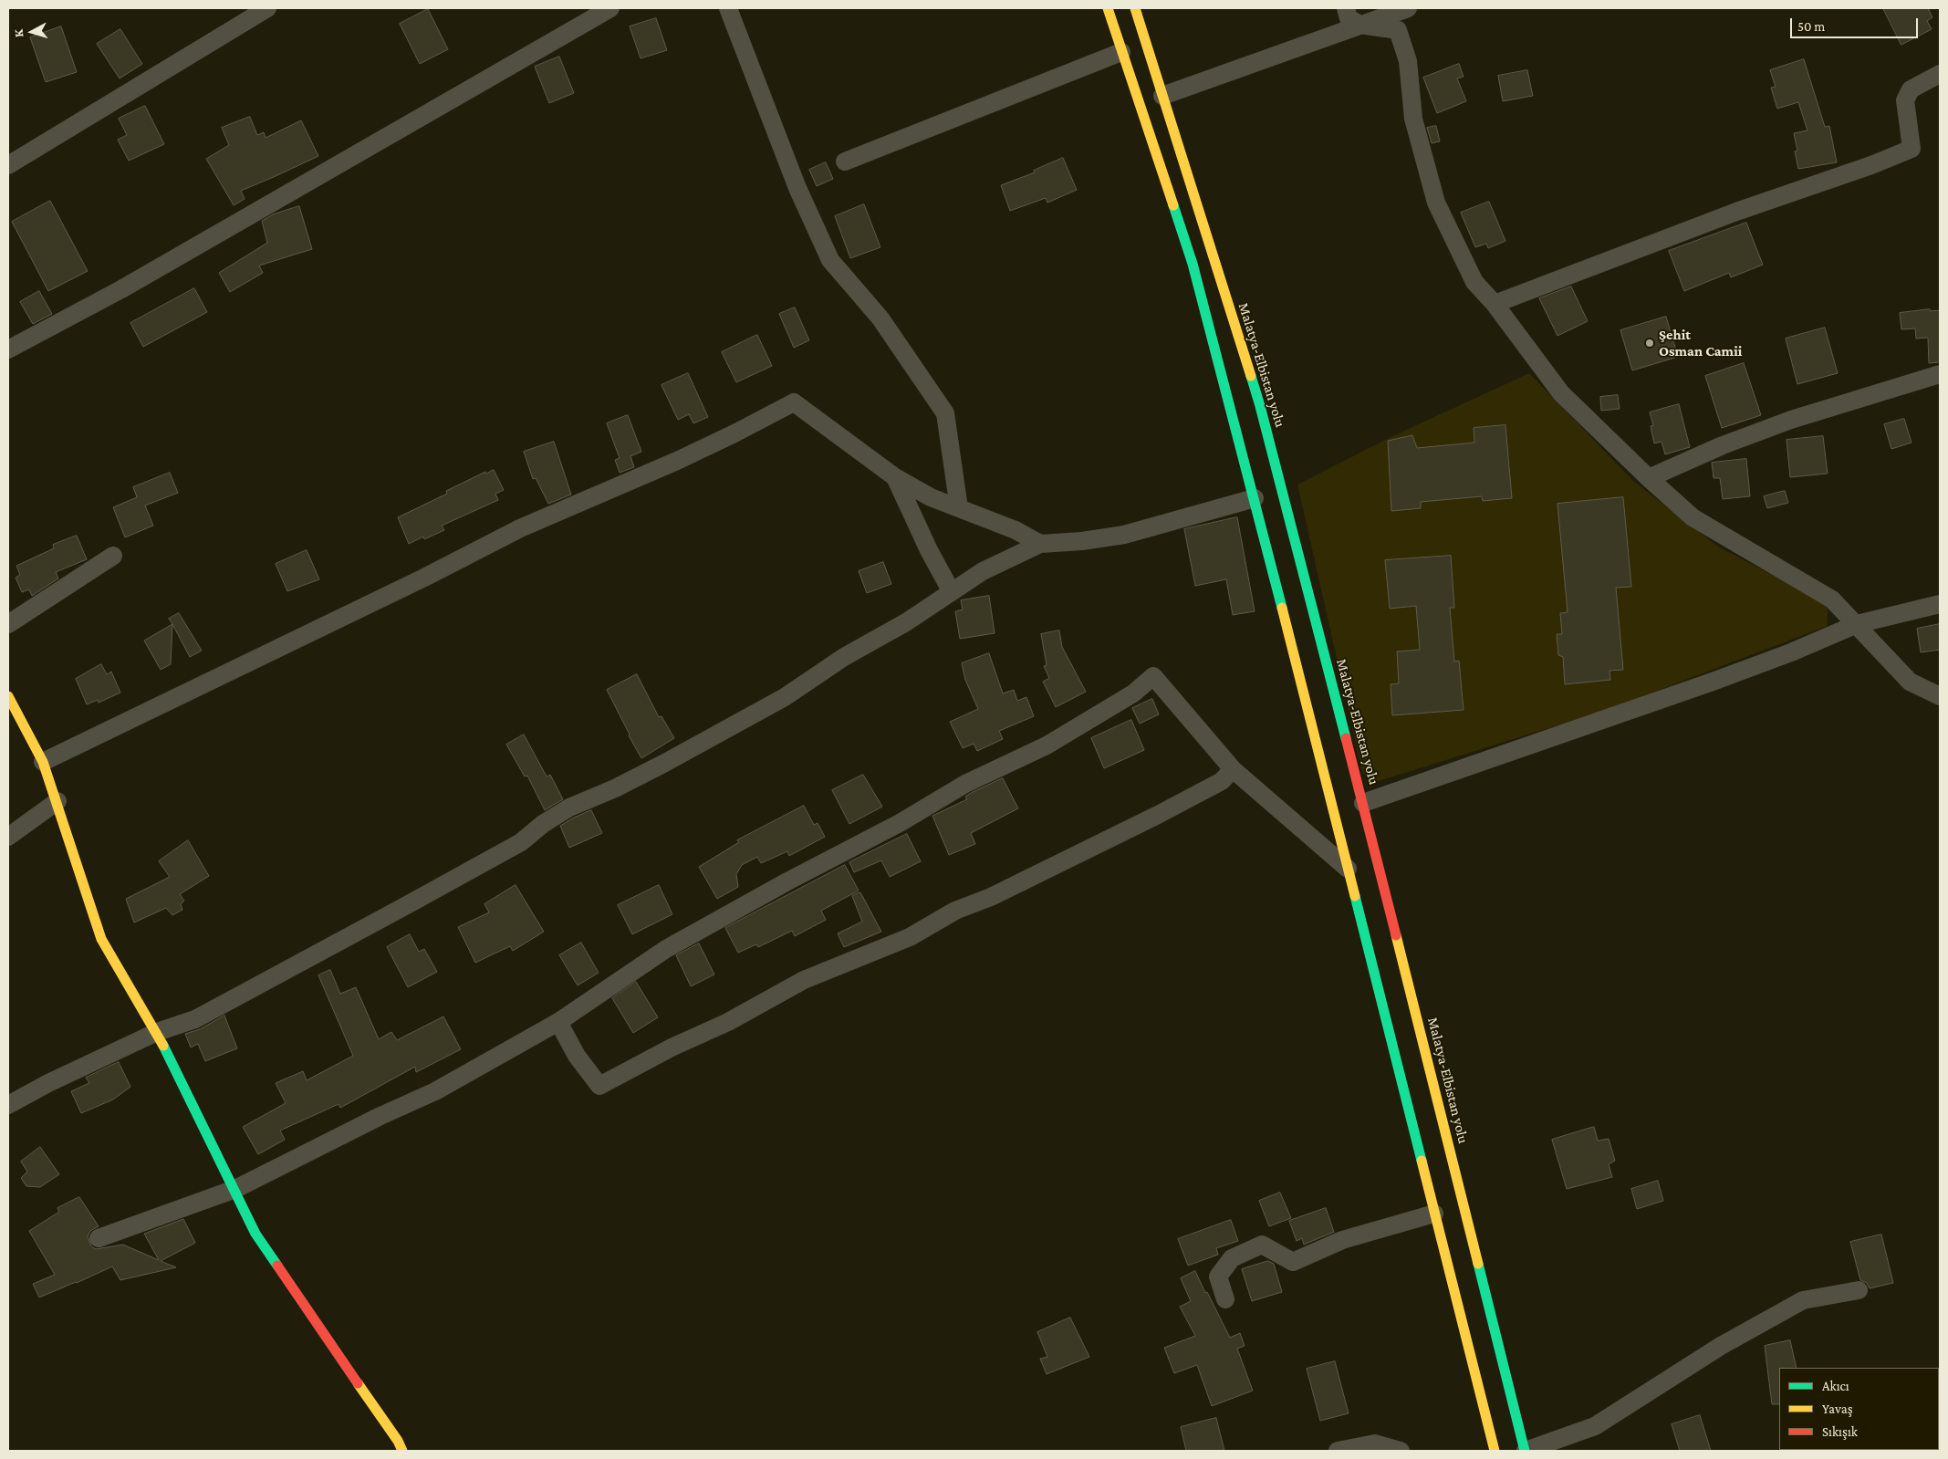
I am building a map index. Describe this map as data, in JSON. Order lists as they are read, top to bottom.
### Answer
{
  "streets": {
    "main road": ["Malatya-Elbistan yolu"]
  },
  "places": ["Şehit Osman Camii"],
  "legend": ["Akıcı", "Yavaş", "Sıkışık"],
  "scale_bar": "50 m",
  "north": "left"
}
